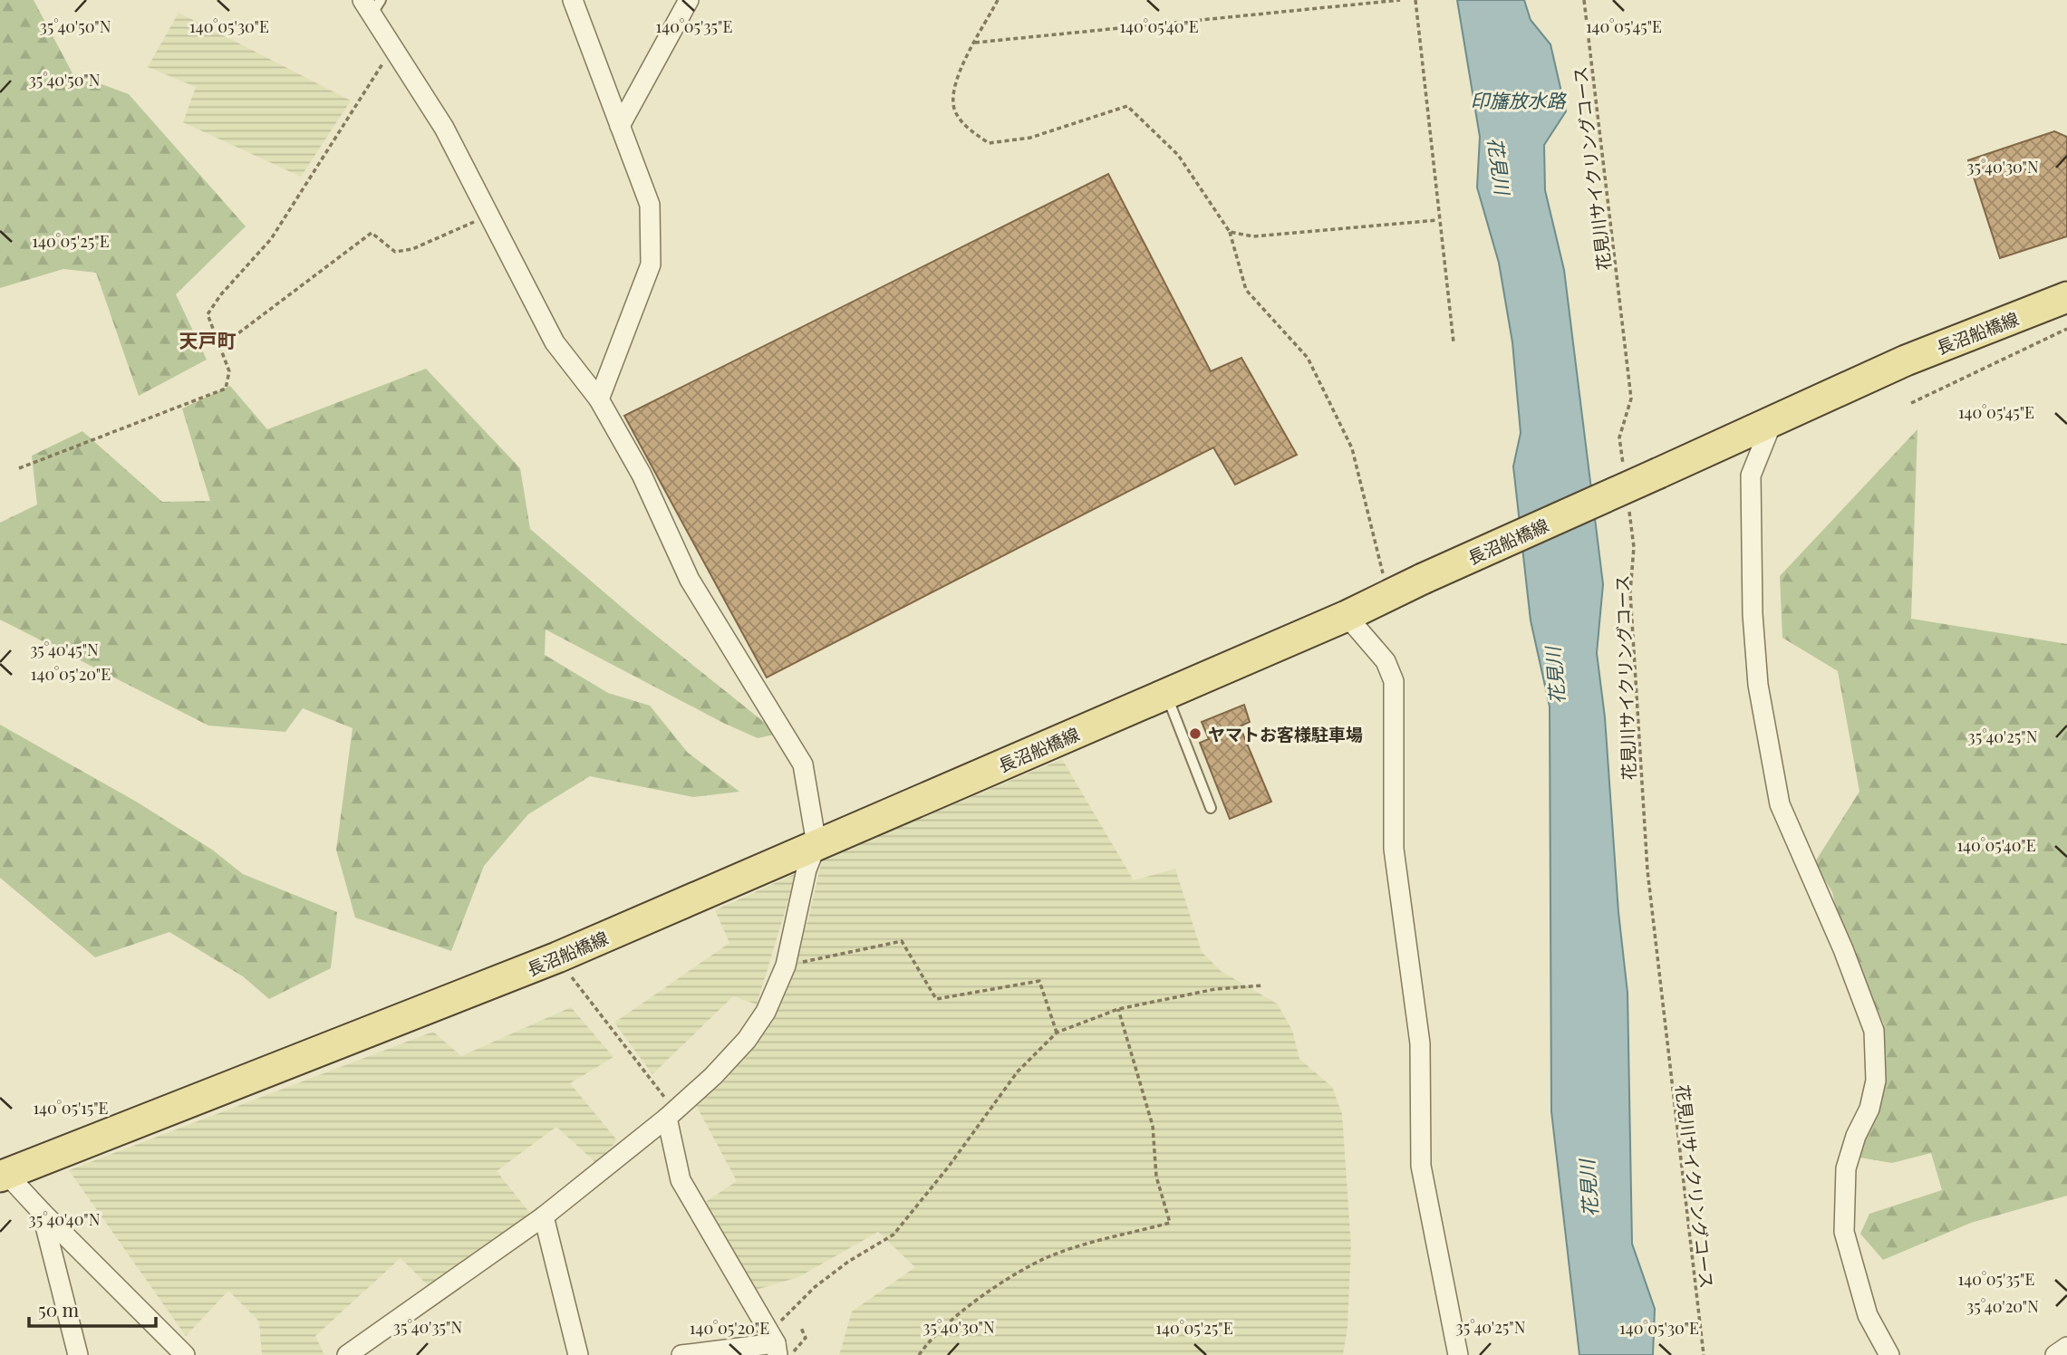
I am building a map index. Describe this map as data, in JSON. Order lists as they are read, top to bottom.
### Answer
{
  "streets": {
    "main road": ["長沼船橋線"],
    "path": ["花見川サイクリングコース"]
  },
  "districts": ["天戸町"],
  "water": ["印旛放水路", "花見川"],
  "places": ["ヤマトお客様駐車場"],
  "scale_bar": "50 m",
  "coordinates": [
    "140°05'30\"E",
    "140°05'35\"E",
    "140°05'40\"E",
    "140°05'45\"E",
    "35°40'50\"N",
    "35°40'30\"N",
    "140°05'25\"E",
    "35°40'45\"N",
    "140°05'20\"E",
    "35°40'25\"N",
    "140°05'15\"E",
    "35°40'40\"N",
    "35°40'20\"N",
    "35°40'35\"N"
  ]
}
